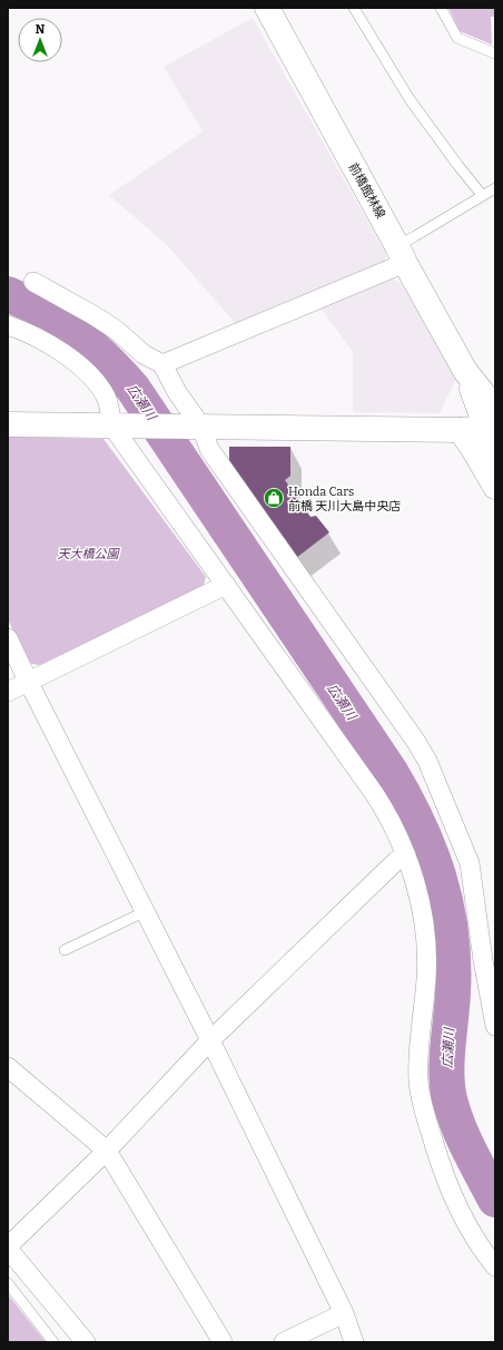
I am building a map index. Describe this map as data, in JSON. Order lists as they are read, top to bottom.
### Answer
{
  "streets": {
    "main road": ["前橋館林線"]
  },
  "water": ["広瀬川"],
  "parks": ["天大橋公園"],
  "places": {
    "shop": ["Honda Cars 前橋 天川大島中央店"]
  },
  "north": "top"
}
